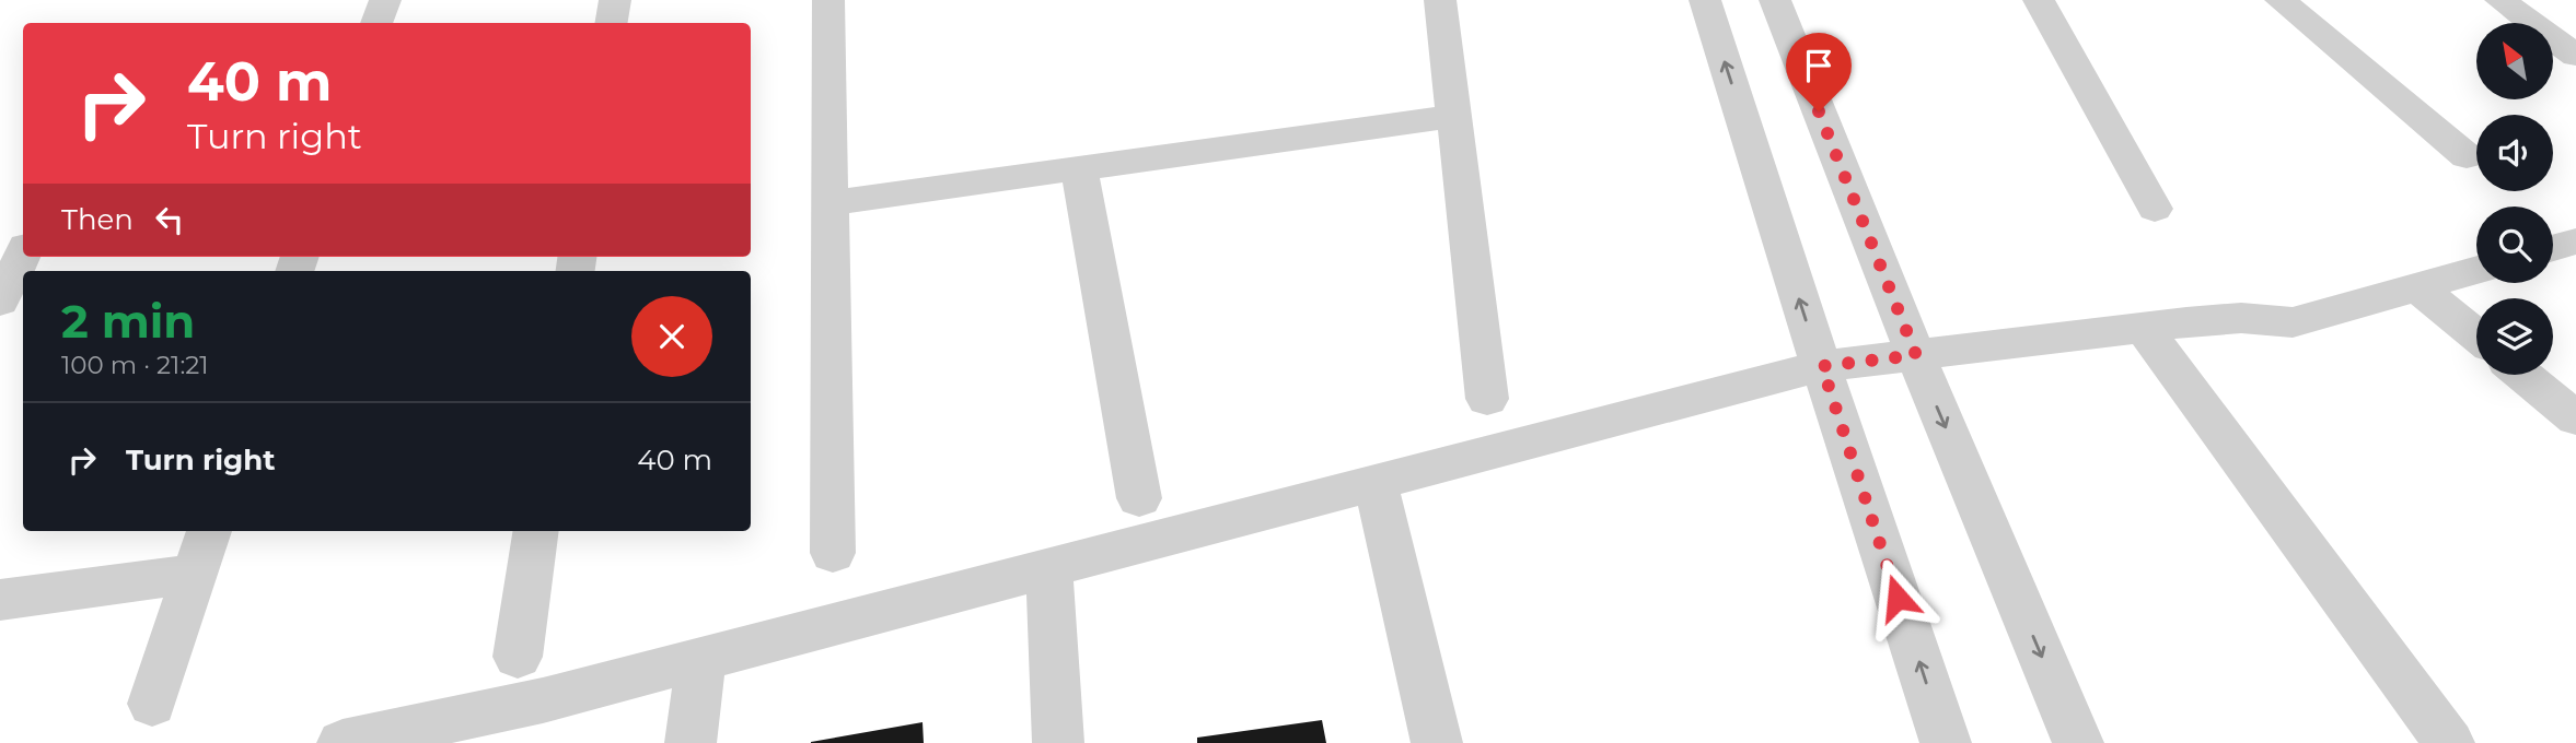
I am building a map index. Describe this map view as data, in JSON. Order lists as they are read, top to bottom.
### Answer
{
  "north": "top left",
  "page": {
    "turn": ["40 m", "Turn right"],
    "then": "Then",
    "heading": ["2 min", "100 m · 21:21"],
    "list": [
      {
        "name": "Turn right",
        "value": "40 m"
      }
    ]
  }
}
